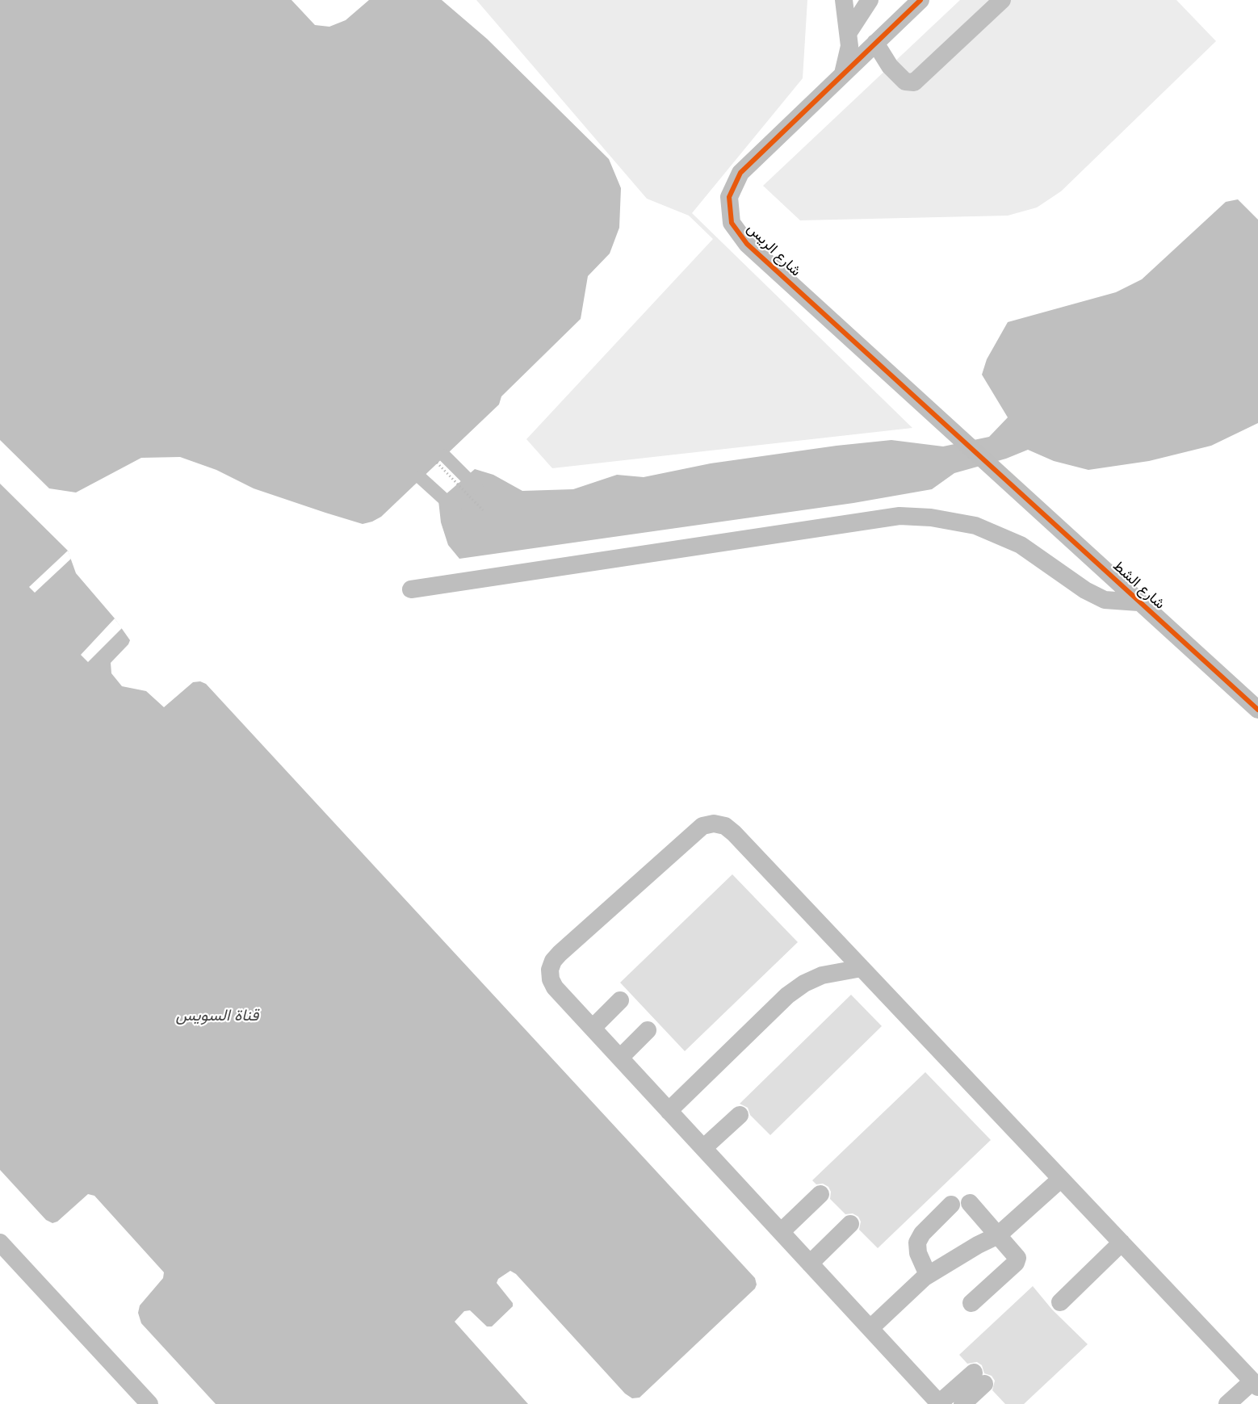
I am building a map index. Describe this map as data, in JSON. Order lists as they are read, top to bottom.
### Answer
{
  "streets": {
    "street": ["شارع الريس", "شارع الشط"]
  },
  "crossings": [
    ["شارع الريس", "شارع الشط"]
  ],
  "water": ["قناة السويس"]
}
